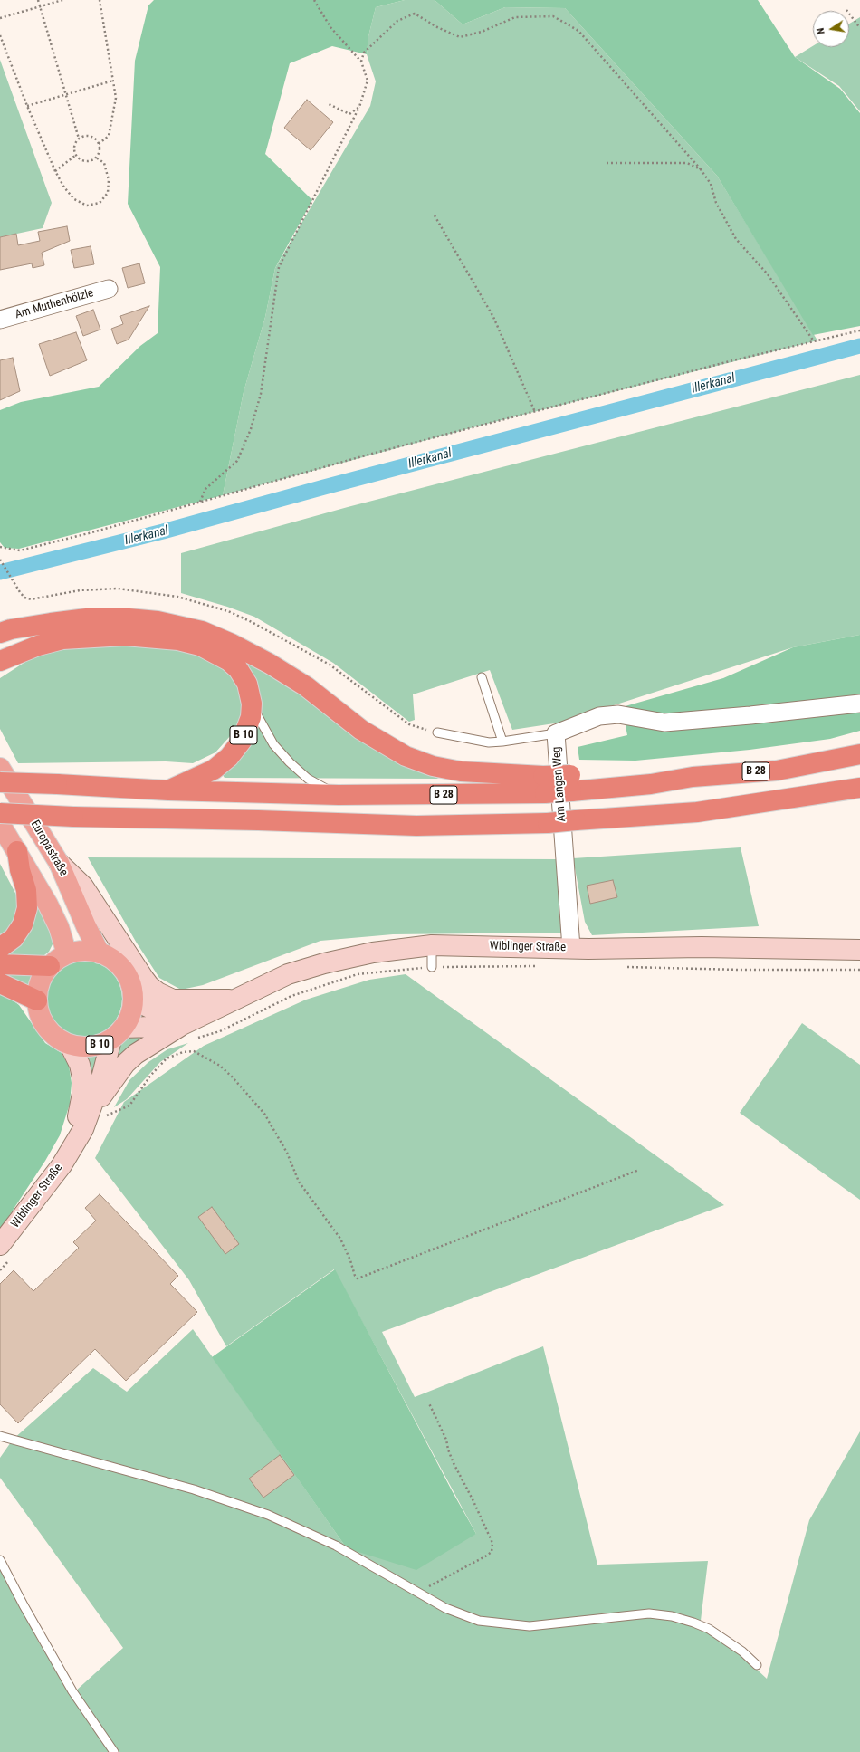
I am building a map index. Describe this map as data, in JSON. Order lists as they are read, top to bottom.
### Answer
{
  "streets": {
    "highway": ["B 10", "B 28"],
    "main road": ["Europastraße", "Wiblinger Straße"],
    "street": ["Am Muthenhölzle", "Am Langen Weg"]
  },
  "crossings": [
    ["B 10", "B 28"],
    ["B 10", "Europastraße"],
    ["B 10", "Wiblinger Straße"],
    ["Am Langen Weg", "Wiblinger Straße"],
    ["Europastraße", "Wiblinger Straße"]
  ],
  "water": ["Illerkanal"],
  "north": "left"
}
